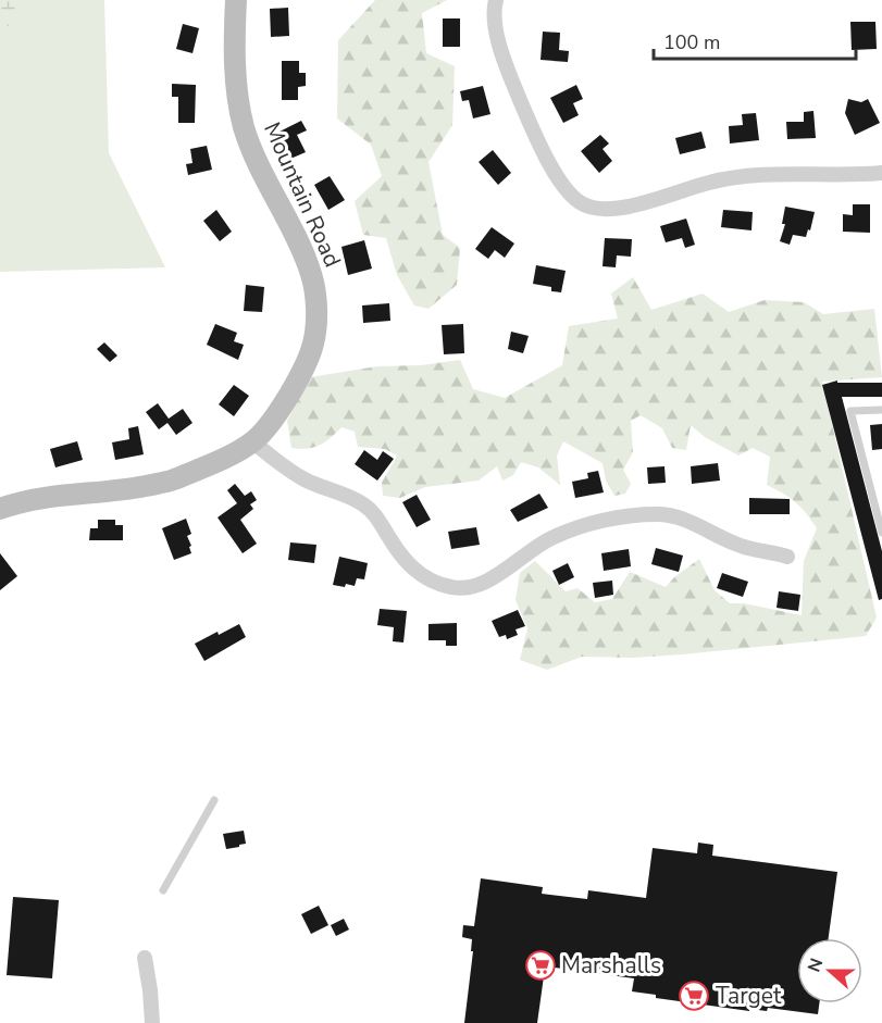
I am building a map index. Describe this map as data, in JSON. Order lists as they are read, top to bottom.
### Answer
{
  "streets": {
    "street": ["Mountain Road"]
  },
  "places": {
    "supermarket": ["Marshalls", "Target"]
  },
  "scale_bar": "100 m",
  "north": "left"
}
